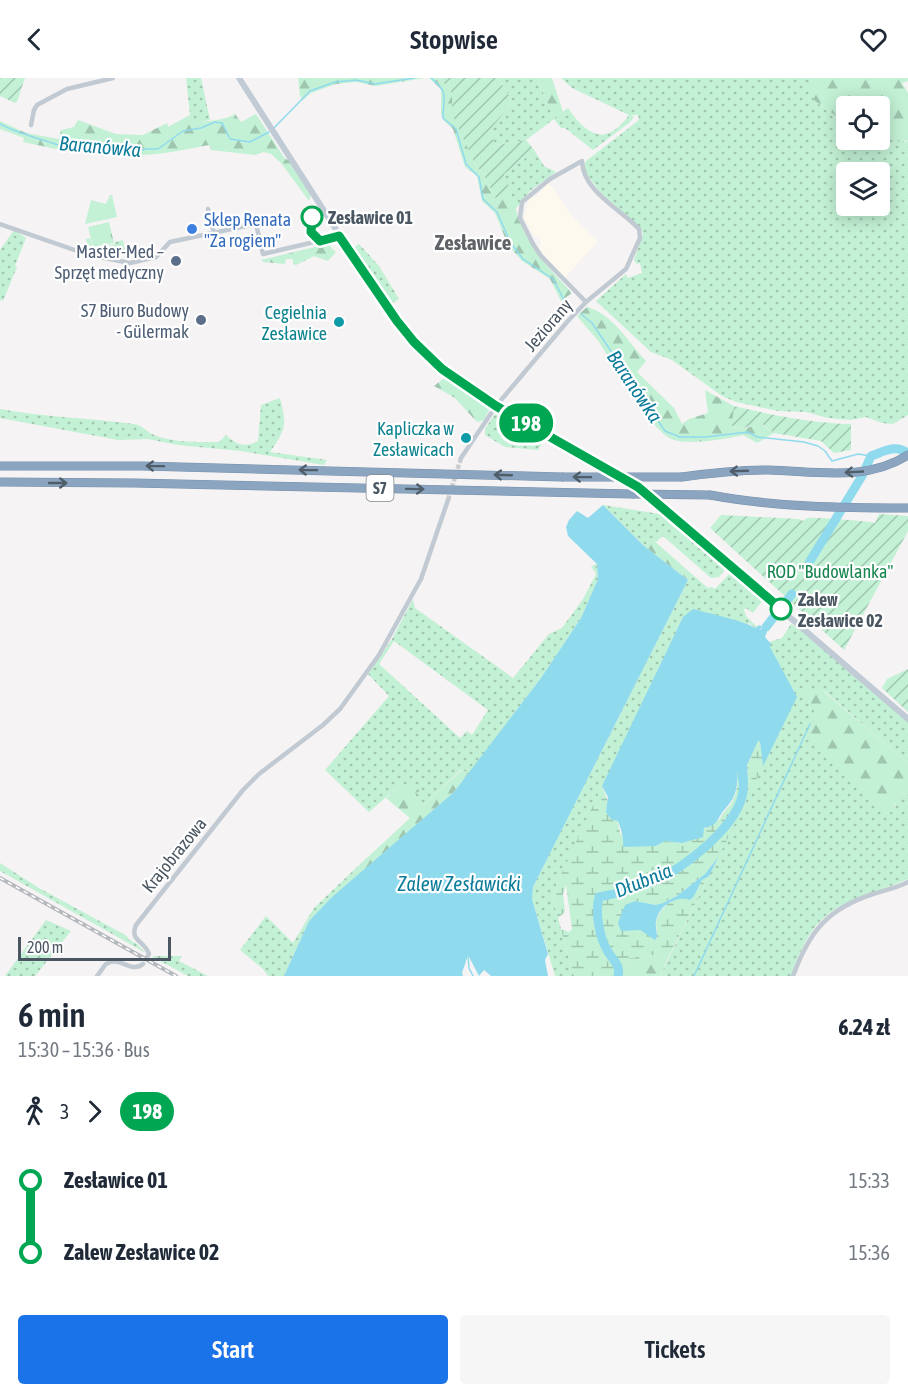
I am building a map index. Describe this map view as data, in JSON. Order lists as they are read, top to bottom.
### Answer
{
  "streets": {
    "highway": ["S7"],
    "street": ["Jeziorany", "Krajobrazowa"]
  },
  "districts": ["Zesławice"],
  "water": ["Baranówka", "Dłubnia", "Zalew Zesławicki"],
  "parks": ["ROD \"Budowlanka\""],
  "places": [
    "Zesławice 01",
    "Sklep Renata \"Za rogiem\"",
    "Master-Med – Sprzęt medyczny",
    "S7 Biuro Budowy - Gülermak",
    "Cegielnia Zesławice",
    "Kapliczka w Zesławicach",
    "Zalew Zesławice 02"
  ],
  "lines": ["bus line 198"],
  "scale_bar": "200 m",
  "page": {
    "header": "Stopwise",
    "on_map": "198",
    "scale": "200 m",
    "heading": ["6 min", "15:30 – 15:36 · Bus", "6.24 zł"],
    "legs": ["3", "198"],
    "list": [
      {
        "name": "Zesławice 01",
        "value": "15:33"
      },
      {
        "name": "Zalew Zesławice 02",
        "value": "15:36"
      }
    ],
    "buttons": ["Start", "Tickets"]
  }
}
